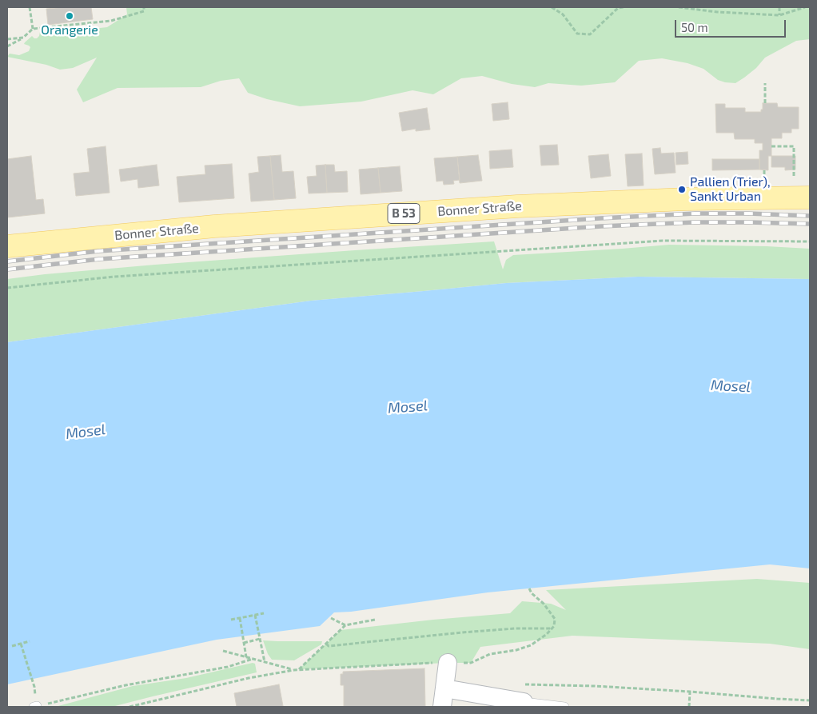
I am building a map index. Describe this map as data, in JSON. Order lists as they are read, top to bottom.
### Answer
{
  "streets": {
    "main road": ["Bonner Straße", "B 53"]
  },
  "water": ["Mosel"],
  "places": ["Orangerie", "Pallien (Trier), Sankt Urban"],
  "scale_bar": "50 m"
}
